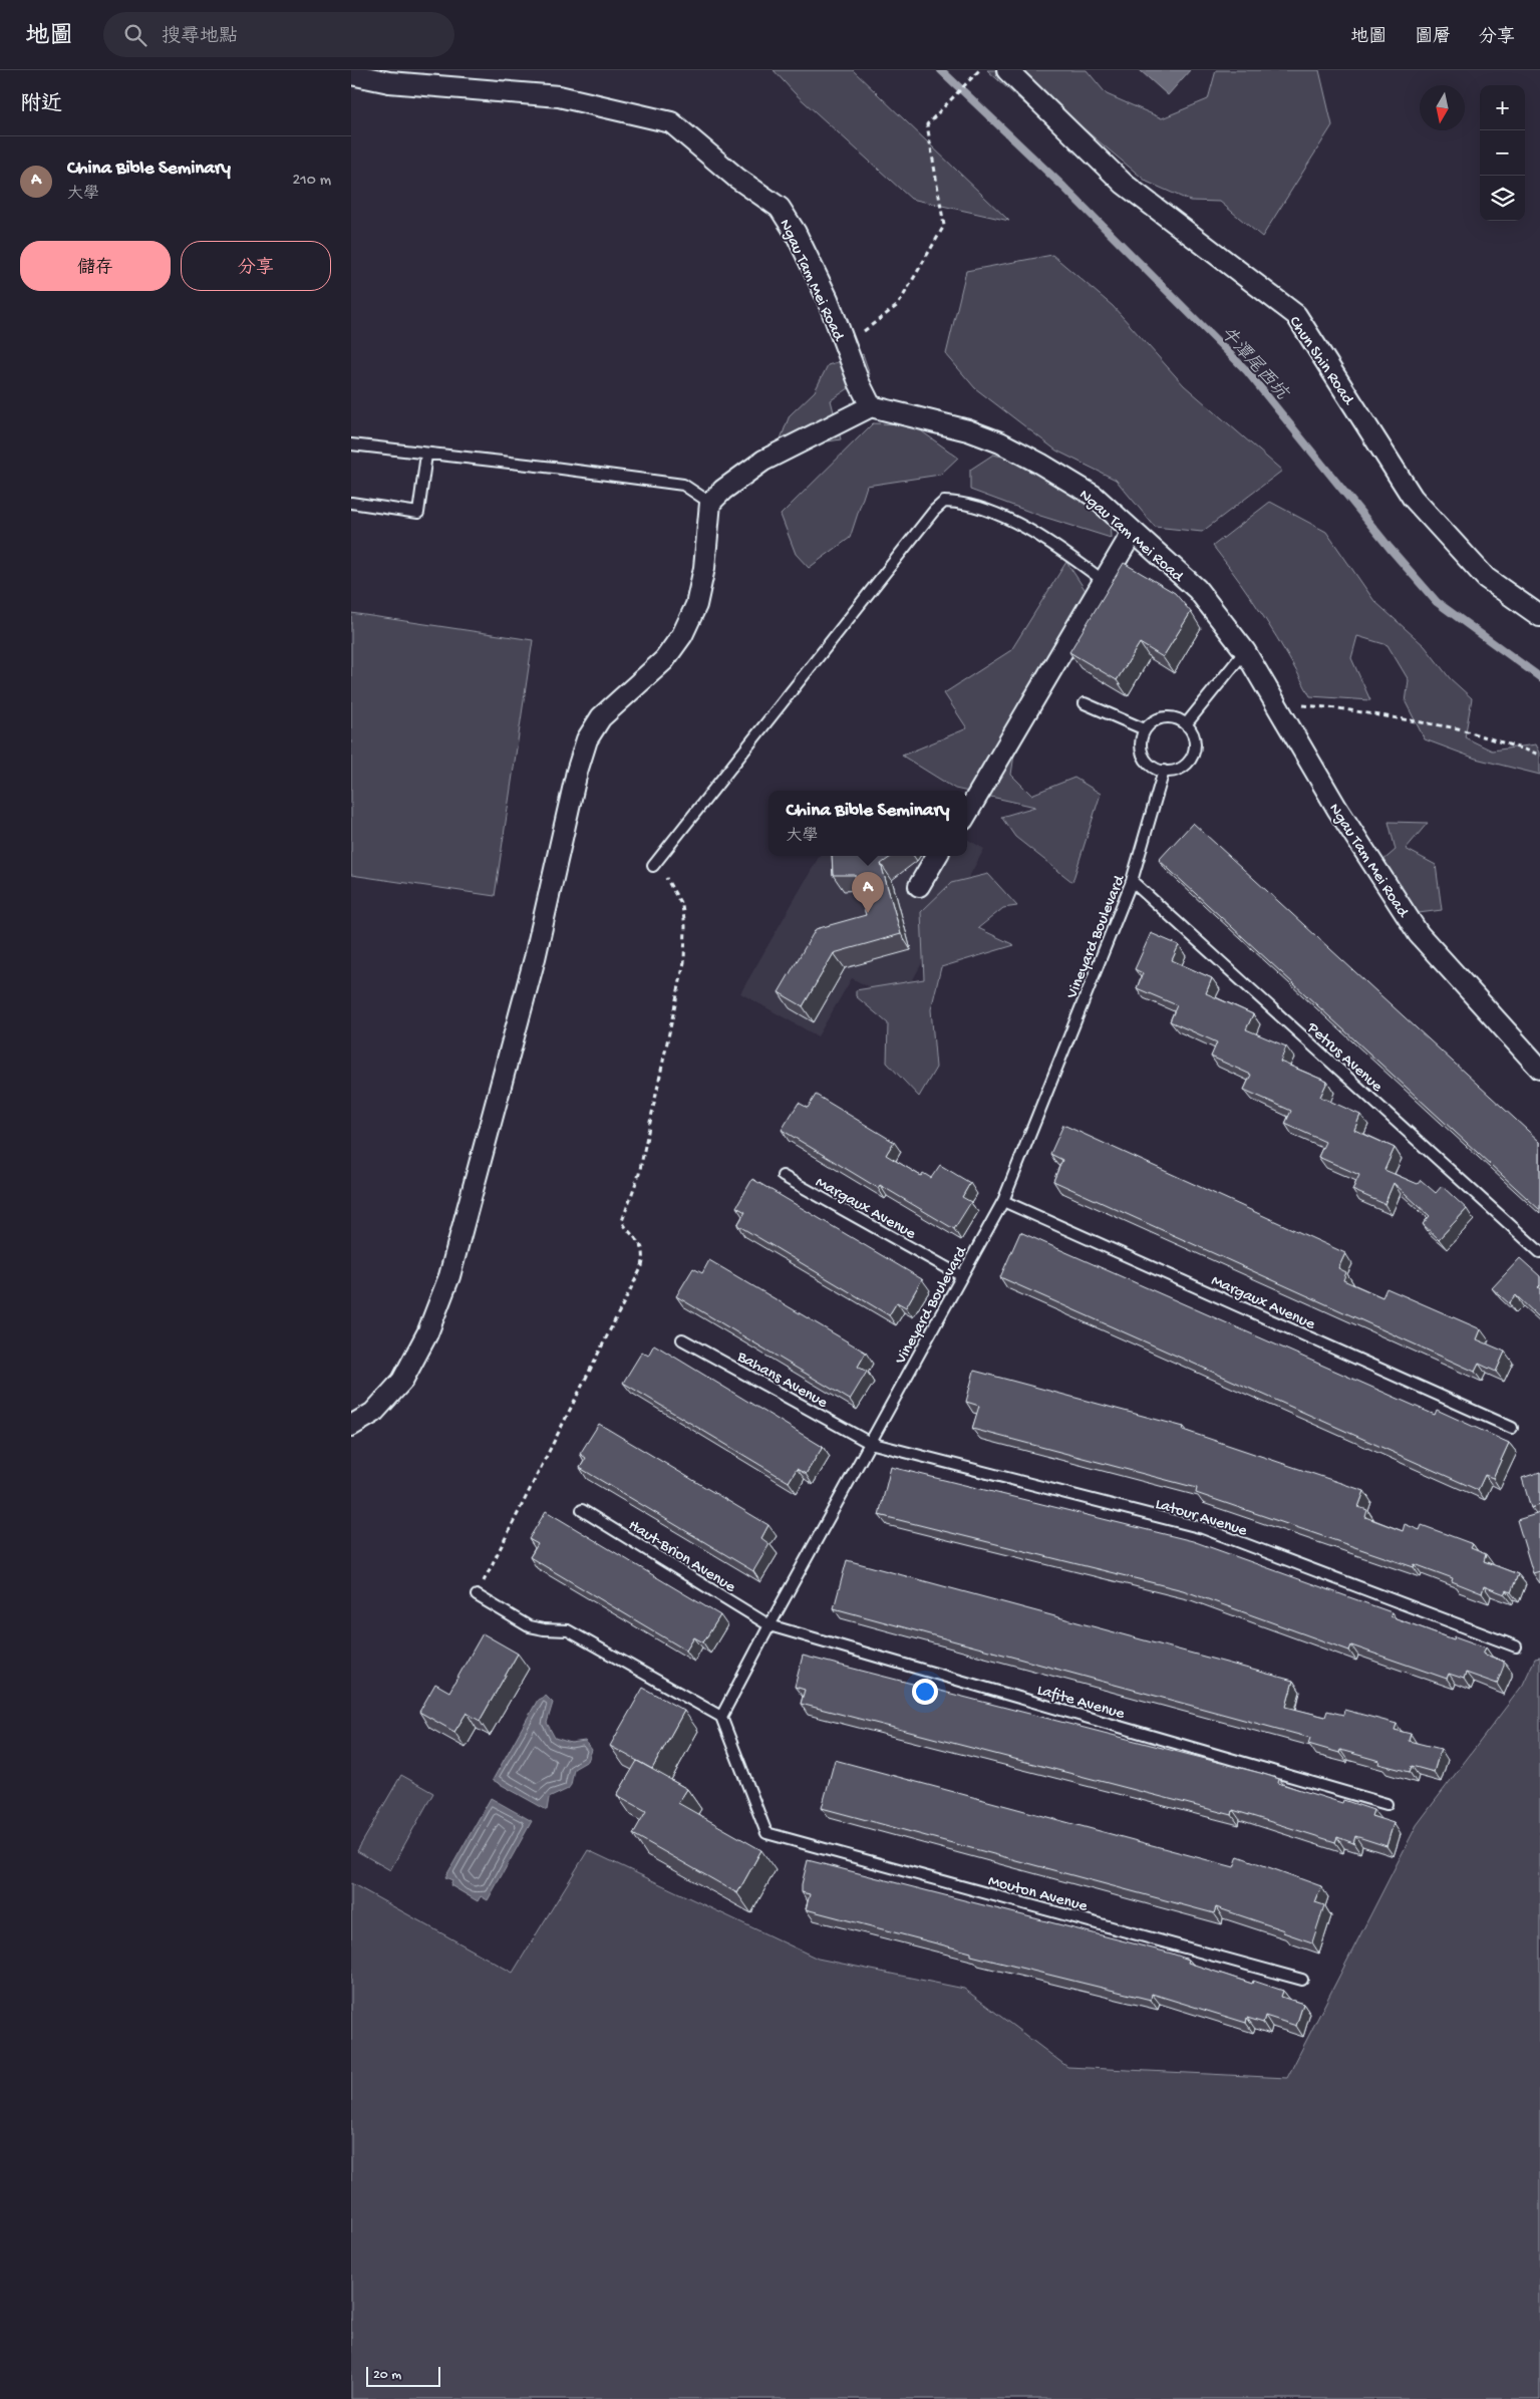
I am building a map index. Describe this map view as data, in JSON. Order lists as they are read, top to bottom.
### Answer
{
  "streets": {
    "street": ["Ngau Tam Mei Road", "Chun Shin Road"],
    "lane": [
      "Vineyard Boulevard",
      "Petrus Avenue",
      "Margaux Avenue",
      "Bahans Avenue",
      "Latour Avenue",
      "Haut-Brion Avenue",
      "Lafite Avenue",
      "Mouton Avenue"
    ]
  },
  "crossings": [
    ["Vineyard Boulevard", "Petrus Avenue"],
    ["Vineyard Boulevard", "Margaux Avenue"],
    ["Vineyard Boulevard", "Bahans Avenue"],
    ["Vineyard Boulevard", "Latour Avenue"],
    ["Vineyard Boulevard", "Haut-Brion Avenue"],
    ["Vineyard Boulevard", "Lafite Avenue"],
    ["Vineyard Boulevard", "Mouton Avenue"],
    ["Bahans Avenue", "Latour Avenue"],
    ["Haut-Brion Avenue", "Lafite Avenue"]
  ],
  "water": ["牛潭尾西坑"],
  "scale_bar": "20 m",
  "north": "bottom",
  "page": {
    "header": "地圖",
    "search": "搜尋地點",
    "nav": ["地圖", "圖層", "分享"],
    "heading": "附近",
    "map_buttons": ["+", "−"],
    "list": [
      {
        "mark": "A",
        "name": "China Bible Seminary",
        "note": "大學",
        "value": "210 m"
      }
    ],
    "buttons": ["儲存", "分享"],
    "popup": ["China Bible Seminary", "大學"],
    "pins": "A",
    "scale": "20 m"
  }
}
